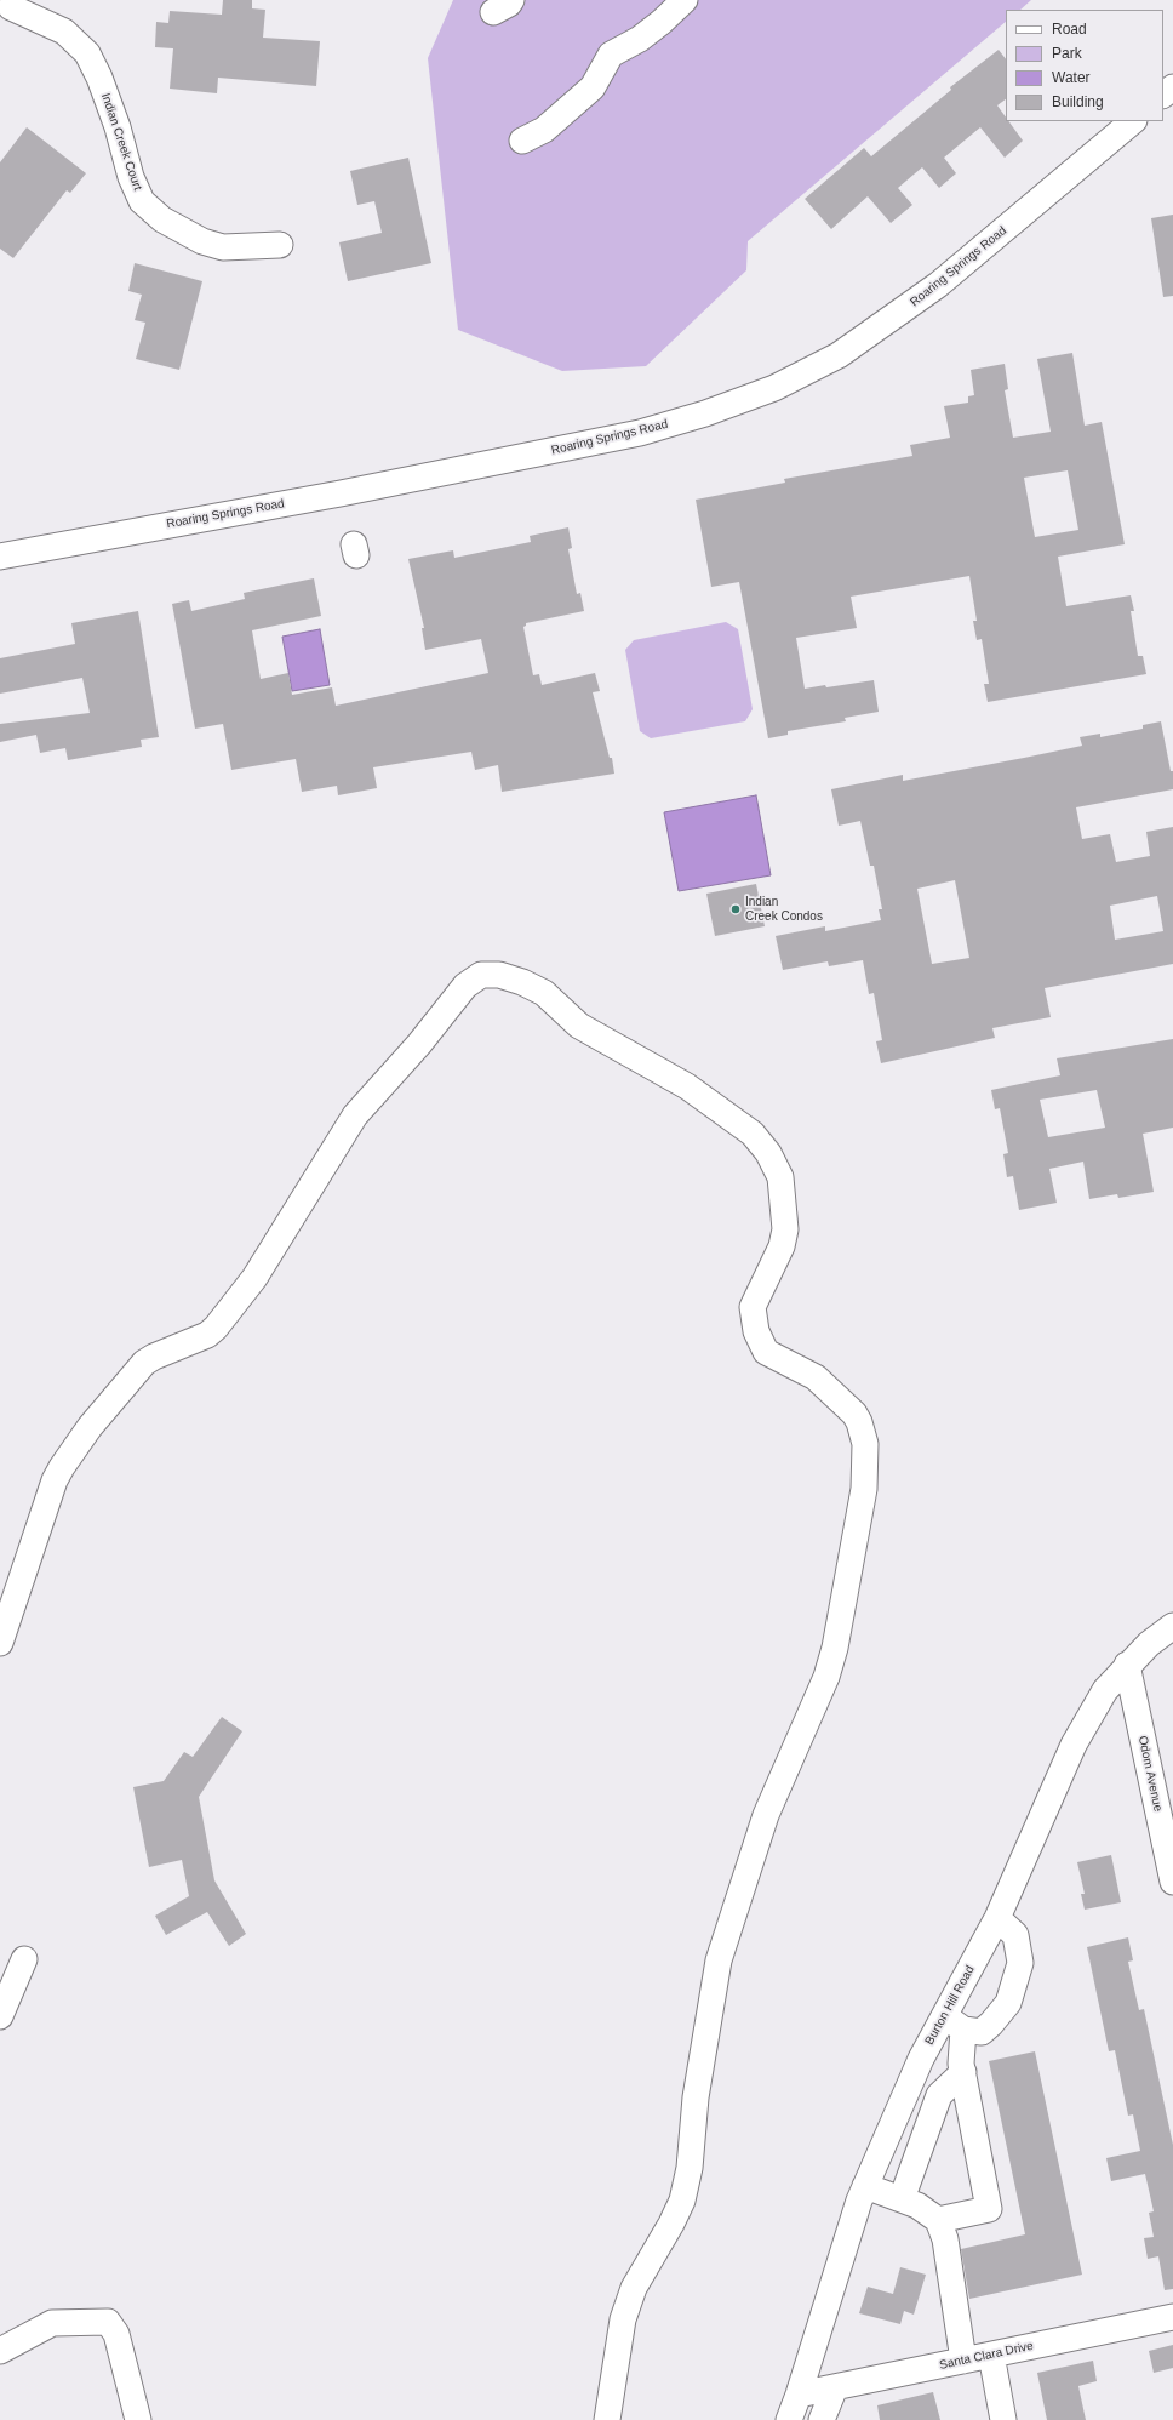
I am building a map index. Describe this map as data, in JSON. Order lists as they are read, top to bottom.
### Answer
{
  "streets": {
    "street": [
      "Indian Creek Court",
      "Roaring Springs Road",
      "Odom Avenue",
      "Burton Hill Road",
      "Santa Clara Drive"
    ]
  },
  "crossings": [
    ["Odom Avenue", "Burton Hill Road"],
    ["Burton Hill Road", "Santa Clara Drive"]
  ],
  "places": ["Indian Creek Condos"],
  "legend": [
    "Road",
    "Park",
    "Water",
    "Building"
  ]
}
